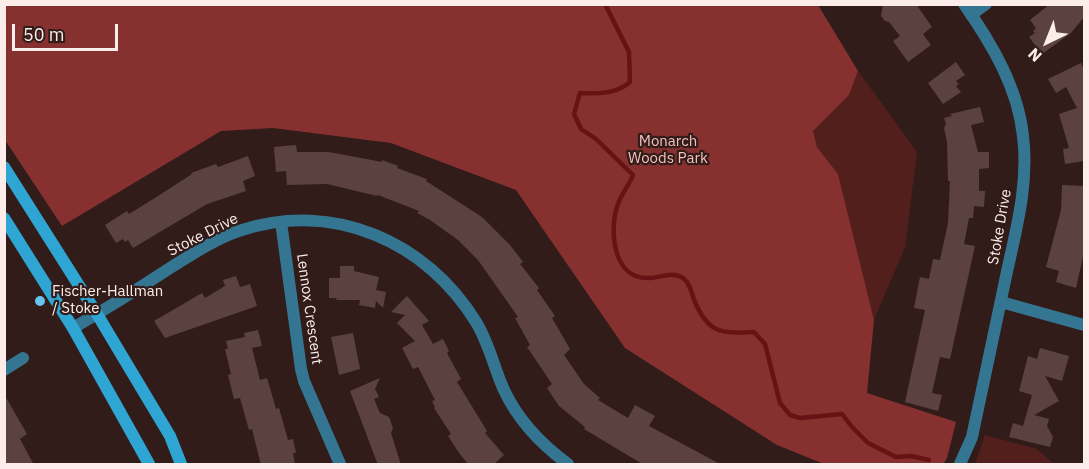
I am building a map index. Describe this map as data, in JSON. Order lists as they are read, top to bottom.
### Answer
{
  "streets": {
    "street": ["Stoke Drive", "Lennox Crescent"]
  },
  "crossings": [
    ["Stoke Drive", "Lennox Crescent"]
  ],
  "parks": ["Monarch Woods Park"],
  "places": ["Fischer-Hallman / Stoke"],
  "scale_bar": "50 m",
  "north": "bottom left"
}
